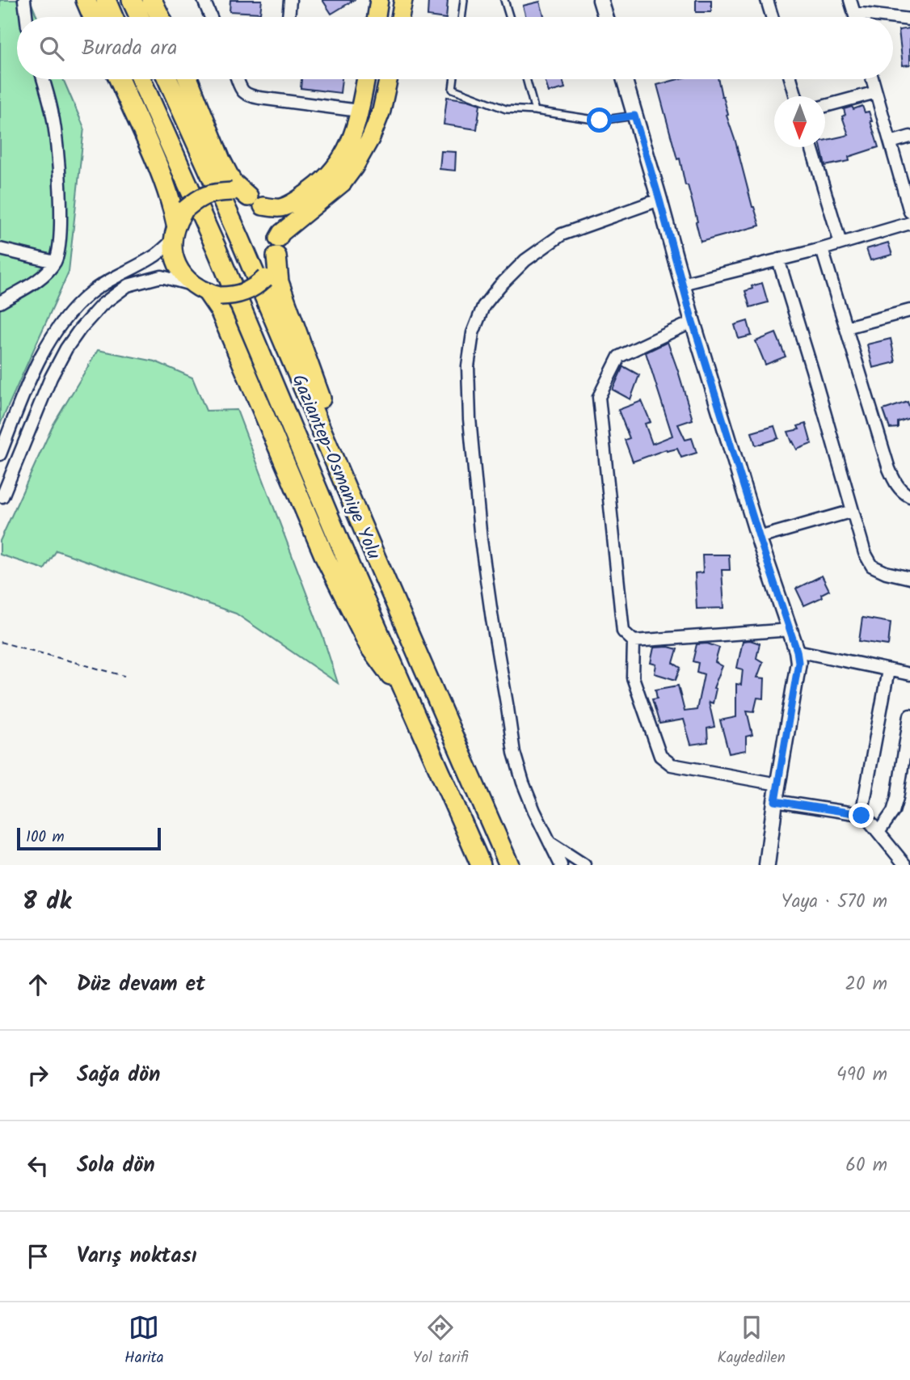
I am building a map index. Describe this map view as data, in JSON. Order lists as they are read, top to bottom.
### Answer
{
  "streets": {
    "highway": ["Gaziantep-Osmaniye Yolu"]
  },
  "scale_bar": "100 m",
  "north": "bottom",
  "page": {
    "search": "Burada ara",
    "scale": "100 m",
    "heading": ["8 dk", "Yaya · 570 m"],
    "list": [
      ["Düz devam et", "20 m"],
      ["Sağa dön", "490 m"],
      ["Sola dön", "60 m"],
      "Varış noktası"
    ],
    "nav": ["Harita", "Yol tarifi", "Kaydedilen"]
  }
}
